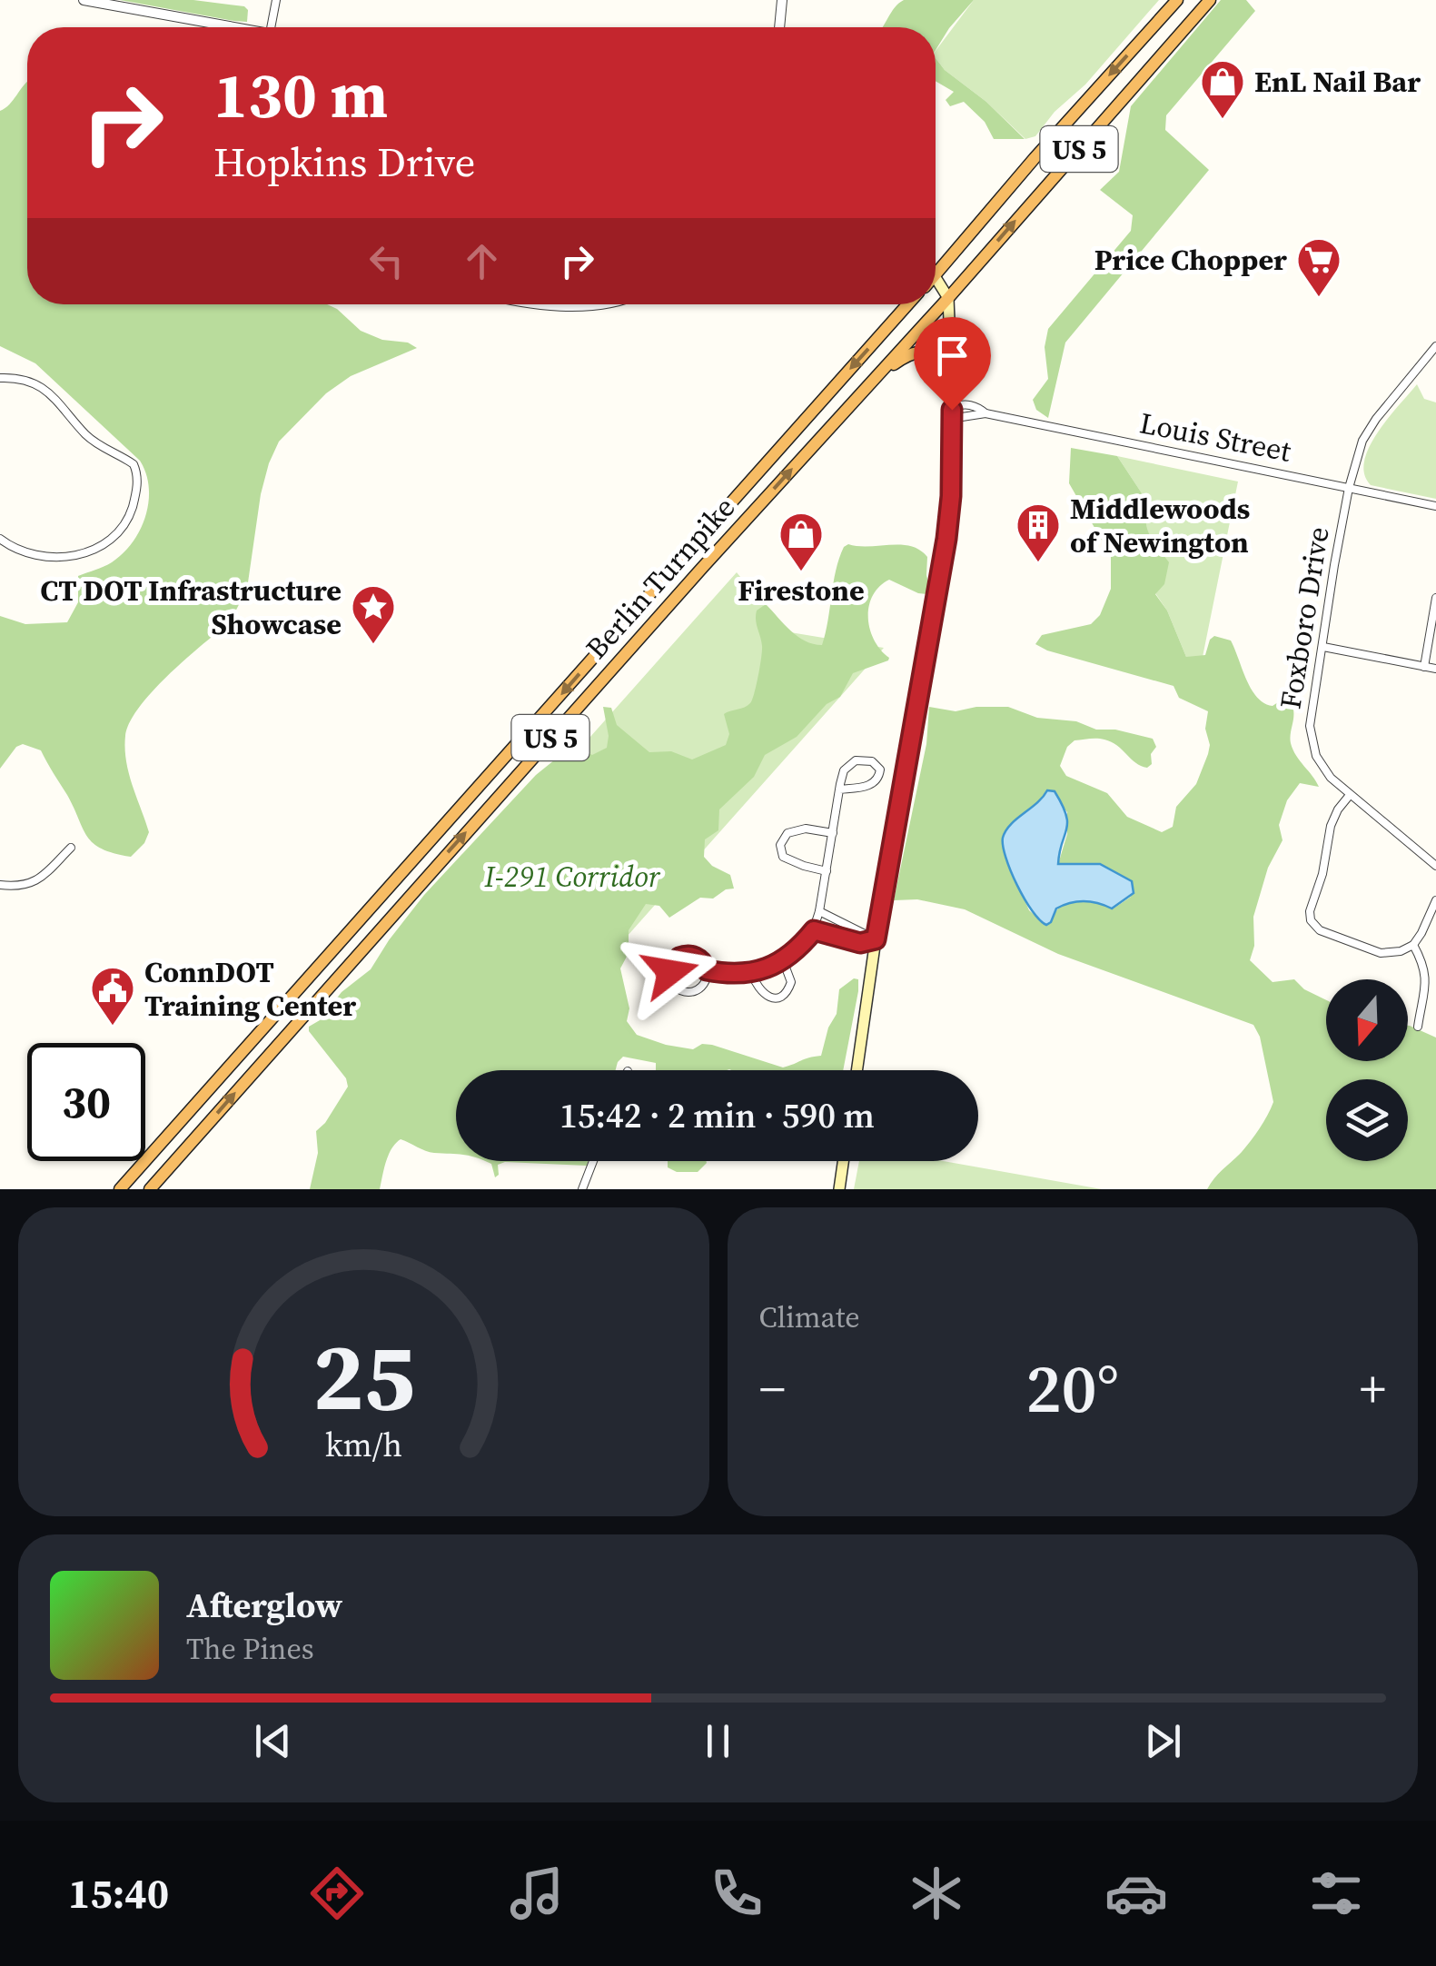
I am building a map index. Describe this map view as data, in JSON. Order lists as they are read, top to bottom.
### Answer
{
  "streets": {
    "highway": ["US 5", "Berlin Turnpike"],
    "street": ["Louis Street", "Foxboro Drive"]
  },
  "crossings": [
    ["Louis Street", "Foxboro Drive"]
  ],
  "parks": ["I-291 Corridor"],
  "places": {
    "shop": ["EnL Nail Bar", "Firestone"],
    "supermarket": ["Price Chopper"],
    "building": ["Middlewoods of Newington"],
    "place": ["CT DOT Infrastructure Showcase"],
    "public building": ["ConnDOT Training Center"]
  },
  "north": "bottom",
  "page": {
    "turn": ["130 m", "Hopkins Drive"],
    "limit": "30",
    "trip": "15:42 · 2 min · 590 m",
    "tile": "Climate",
    "heat": ["−", "20°", "+"],
    "song": ["Afterglow", "The Pines"],
    "tabs": "15:40",
    "gauge": ["25", "km/h"]
  }
}
